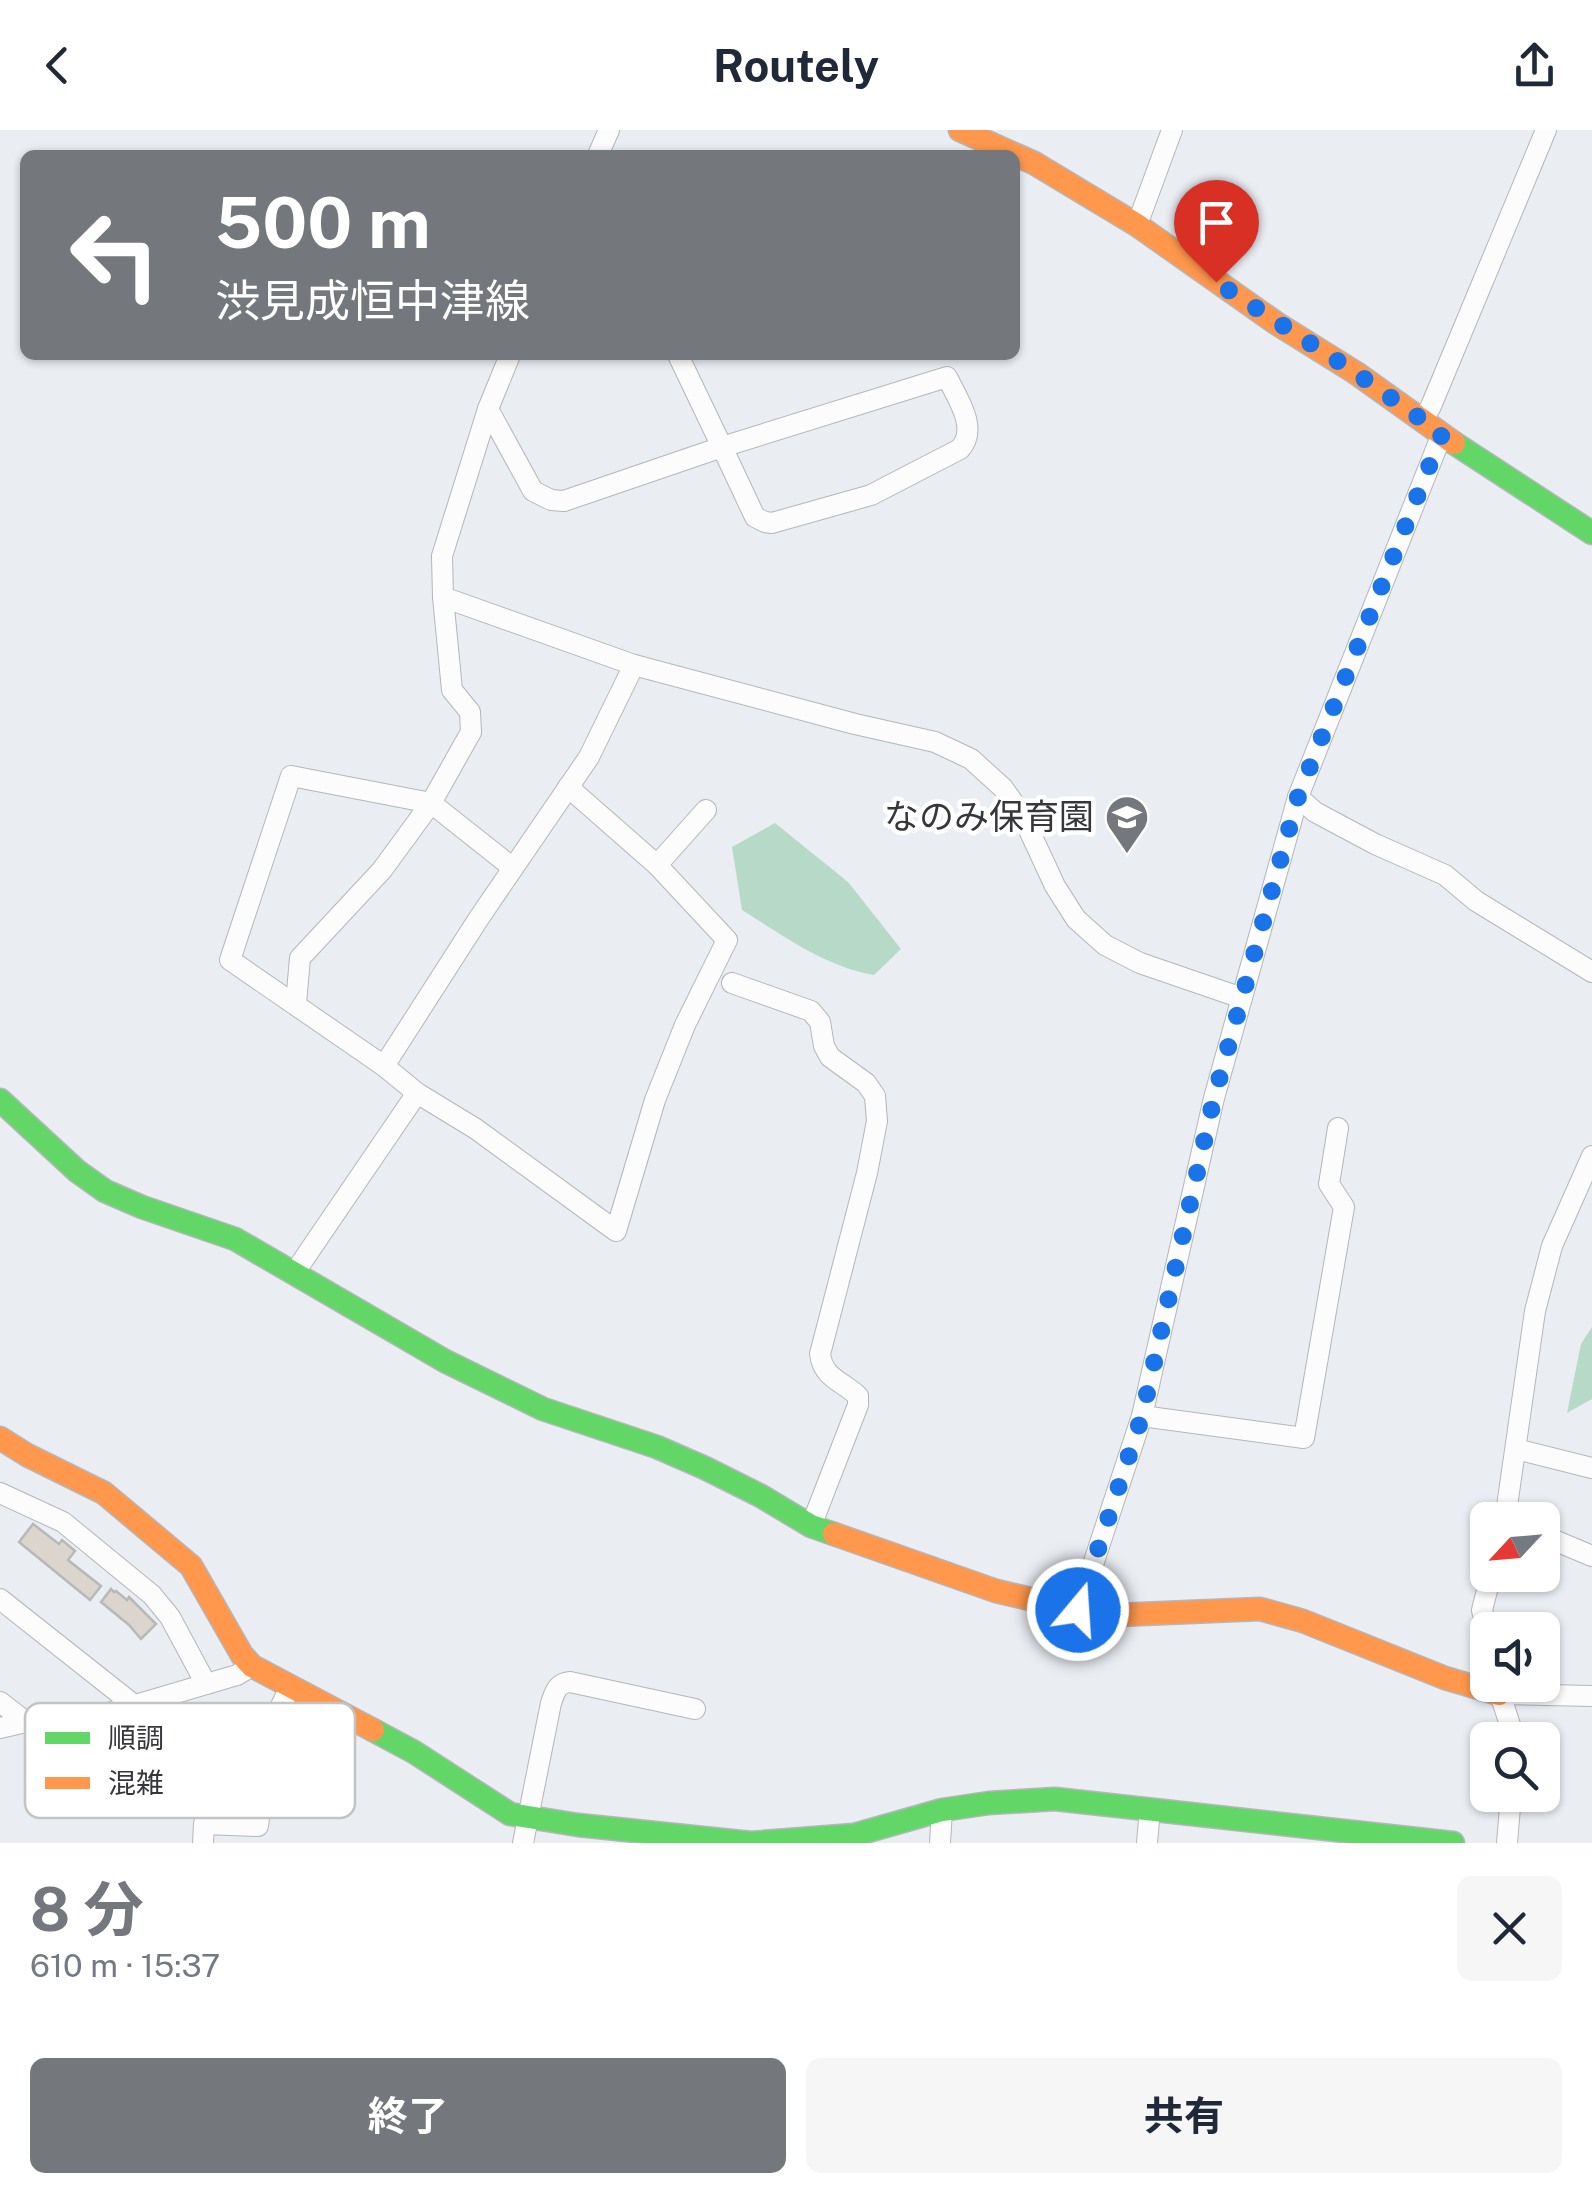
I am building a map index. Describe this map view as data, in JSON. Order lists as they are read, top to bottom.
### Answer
{
  "places": {
    "school or university": ["なのみ保育園"]
  },
  "legend": ["順調", "混雑"],
  "north": "bottom left",
  "page": {
    "header": "Routely",
    "turn": ["500 m", "渋見成恒中津線"],
    "heading": ["8 分", "610 m · 15:37"],
    "buttons": ["終了", "共有"]
  }
}
